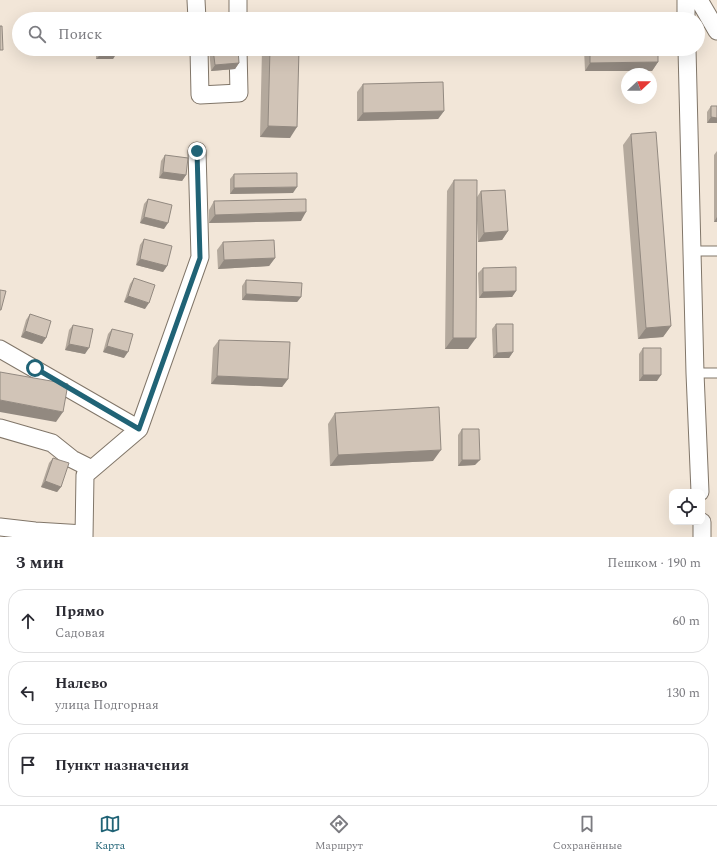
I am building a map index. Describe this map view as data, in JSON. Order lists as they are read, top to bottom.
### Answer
{
  "north": "right",
  "page": {
    "search": "Поиск",
    "heading": ["3 мин", "Пешком · 190 m"],
    "list": [
      ["Прямо", "Садовая", "60 m"],
      ["Налево", "улица Подгорная", "130 m"],
      "Пункт назначения"
    ],
    "nav": ["Карта", "Маршрут", "Сохранённые"]
  }
}
